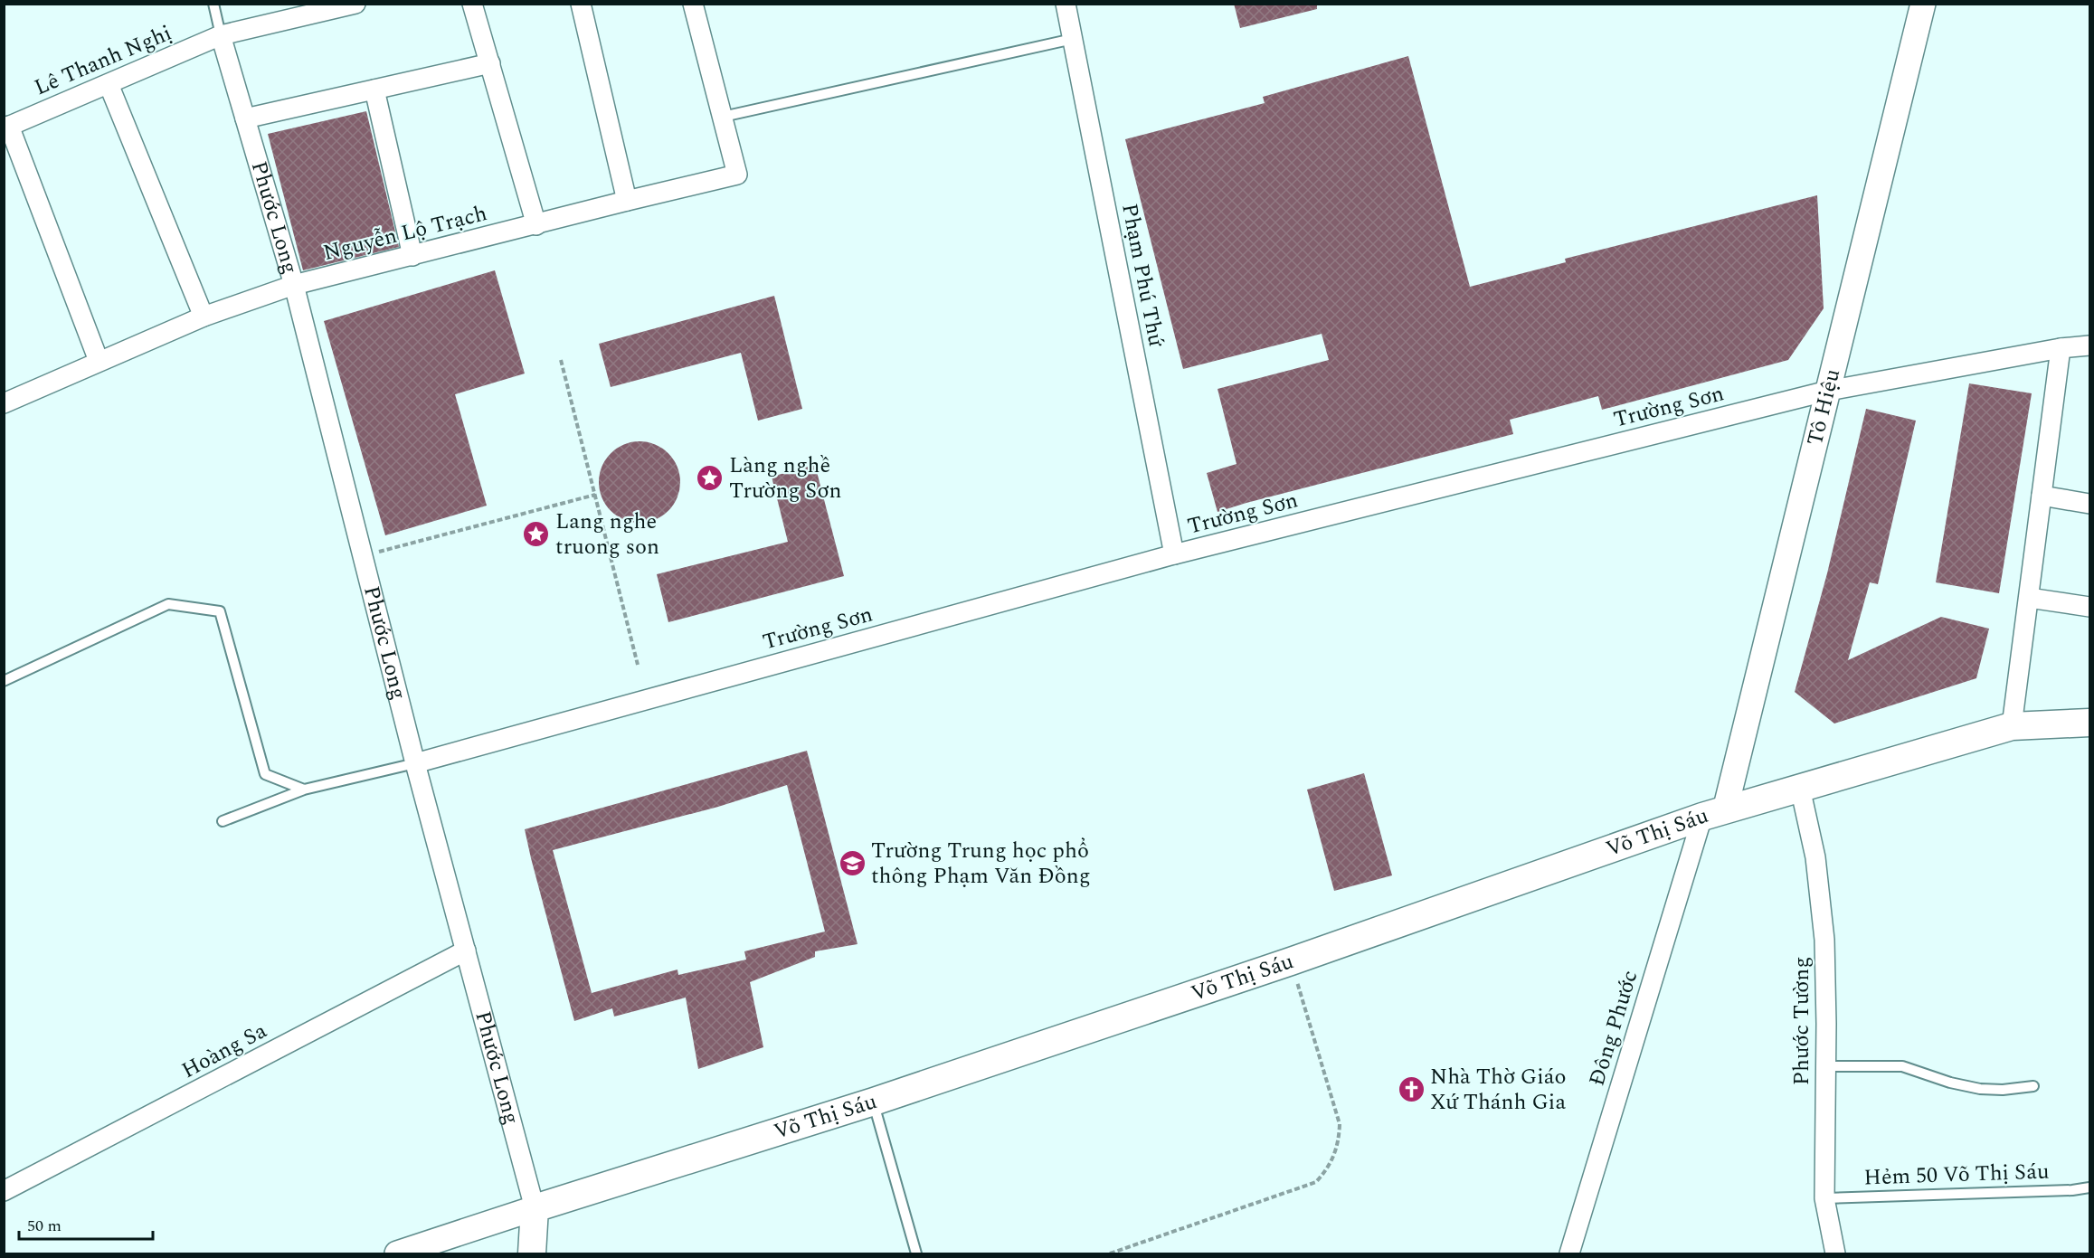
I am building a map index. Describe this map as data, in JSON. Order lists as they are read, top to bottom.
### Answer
{
  "streets": {
    "main road": ["Phước Long", "Võ Thị Sáu"],
    "street": [
      "Lê Thanh Nghị",
      "Nguyễn Lộ Trạch",
      "Phạm Phú Thứ",
      "Trường Sơn",
      "Tô Hiệu",
      "Phước Tường",
      "Đông Phước",
      "Hoàng Sa"
    ],
    "lane": ["Hẻm 50 Võ Thị Sáu"]
  },
  "crossings": [
    ["Lê Thanh Nghị", "Phước Long"],
    ["Phước Long", "Nguyễn Lộ Trạch"],
    ["Phước Long", "Trường Sơn"],
    ["Phước Long", "Võ Thị Sáu"],
    ["Phước Long", "Hoàng Sa"],
    ["Phạm Phú Thứ", "Trường Sơn"],
    ["Trường Sơn", "Tô Hiệu"],
    ["Tô Hiệu", "Võ Thị Sáu"],
    ["Tô Hiệu", "Đông Phước"],
    ["Võ Thị Sáu", "Phước Tường"],
    ["Võ Thị Sáu", "Đông Phước"],
    ["Phước Tường", "Hẻm 50 Võ Thị Sáu"]
  ],
  "places": {
    "place": ["Làng nghề Trường Sơn", "Lang nghe truong son"],
    "school or university": ["Trường Trung học phổ thông Phạm Văn Đồng"],
    "church": ["Nhà Thờ Giáo Xứ Thánh Gia"]
  },
  "scale_bar": "50 m"
}
